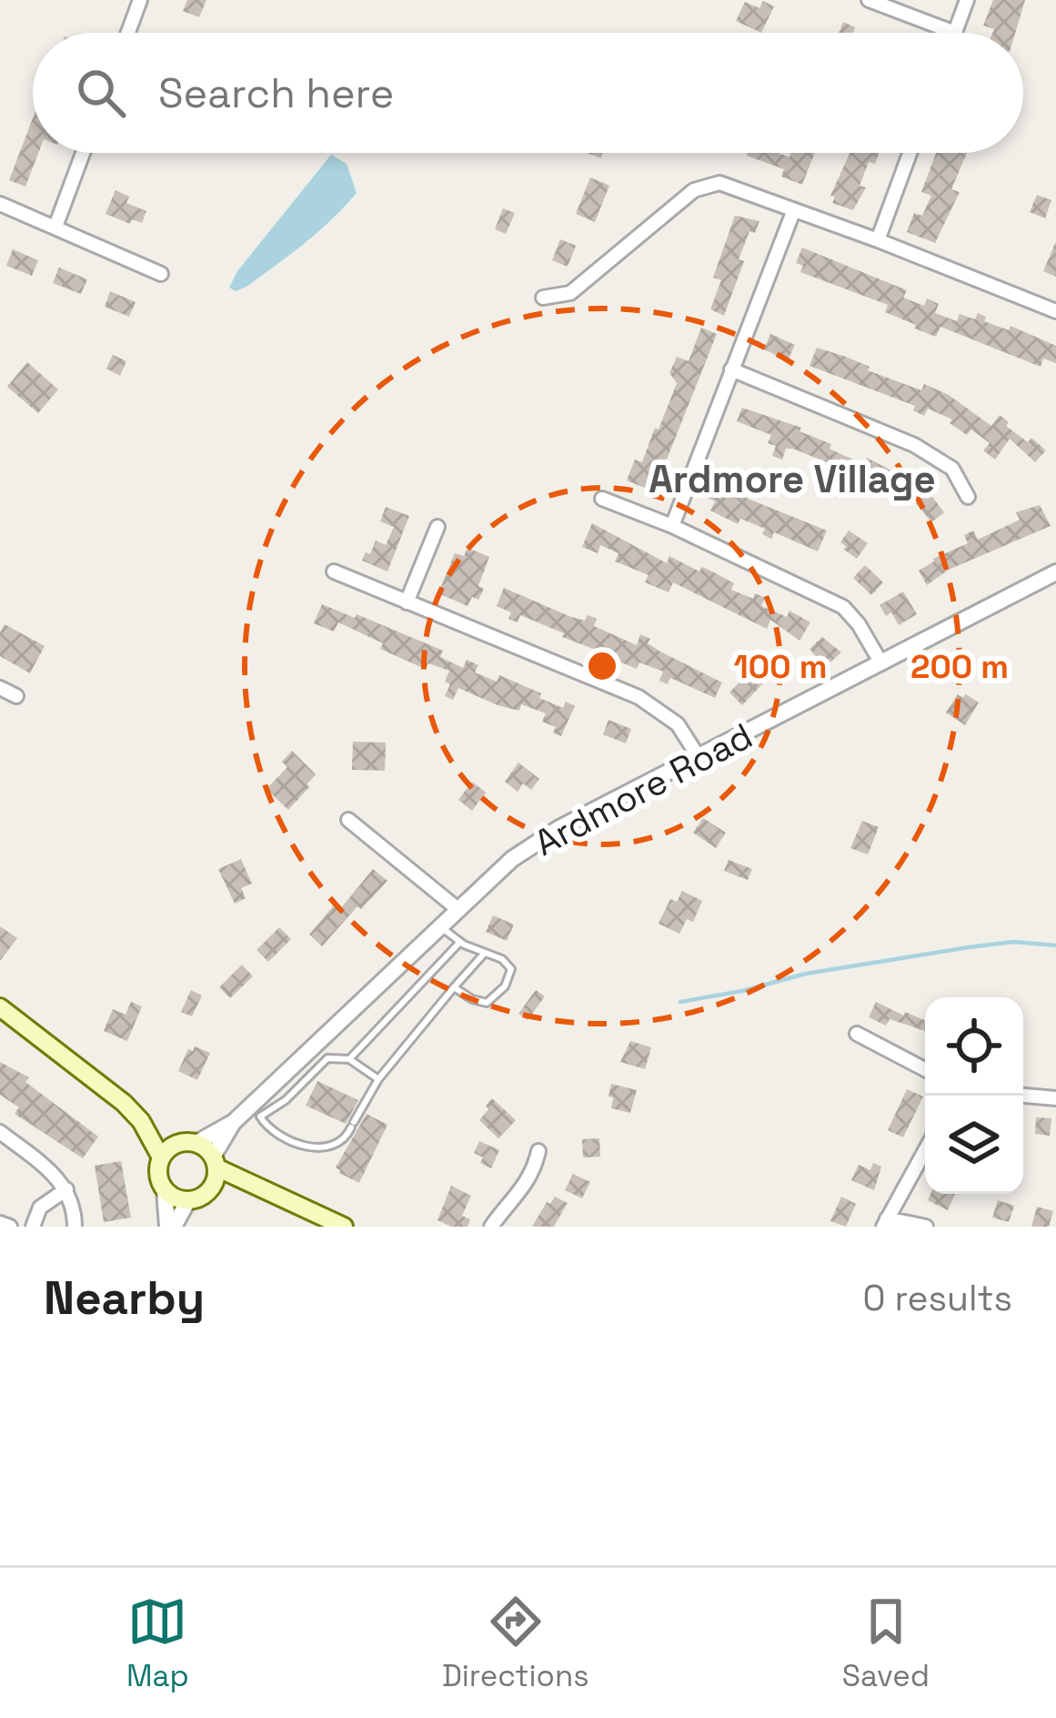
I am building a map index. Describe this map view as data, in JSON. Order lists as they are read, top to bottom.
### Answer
{
  "streets": {
    "street": ["Ardmore Road"]
  },
  "districts": ["Ardmore Village"],
  "page": {
    "search": "Search here",
    "heading": ["Nearby", "0 results"],
    "nav": ["Map", "Directions", "Saved"]
  },
  "rings": ["100 m", "200 m"]
}
